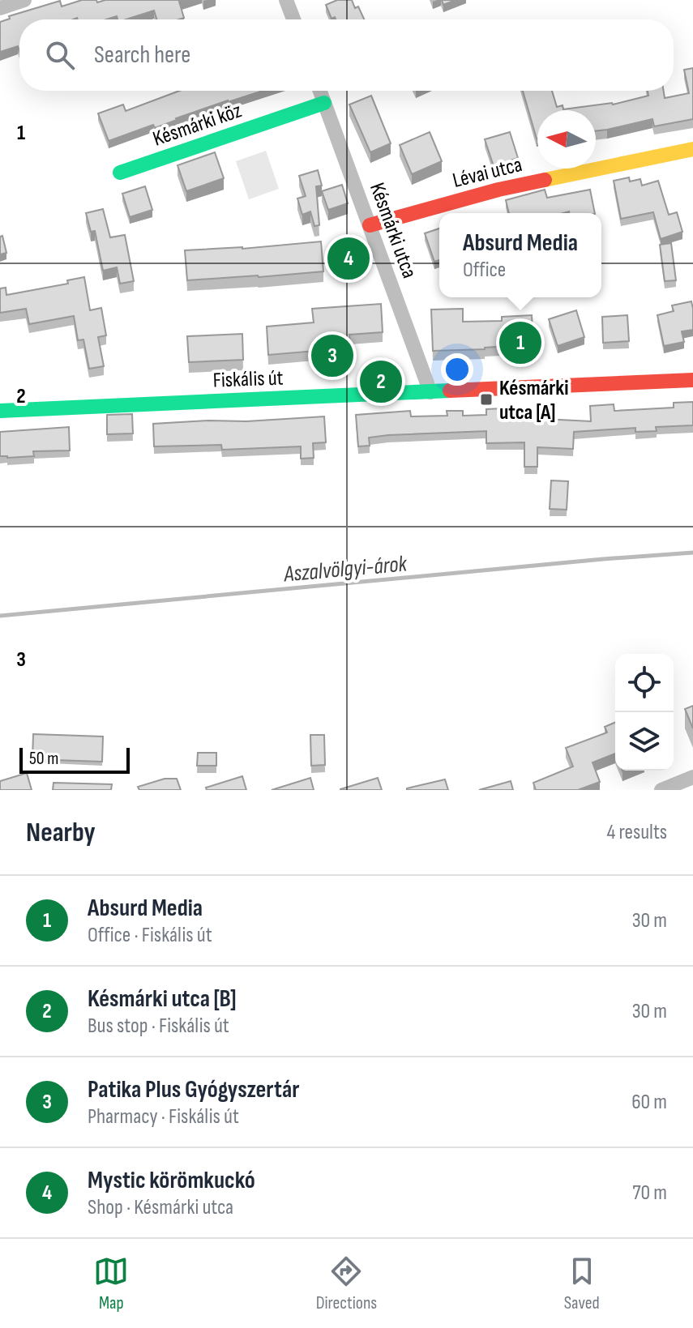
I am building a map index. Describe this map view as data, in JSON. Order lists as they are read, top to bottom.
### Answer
{
  "streets": {
    "street": [
      "Késmárki köz",
      "Lévai utca",
      "Késmárki utca",
      "Fiskális út"
    ]
  },
  "crossings": [
    ["Késmárki köz", "Késmárki utca"],
    ["Lévai utca", "Késmárki utca"],
    ["Késmárki utca", "Fiskális út"]
  ],
  "water": ["Aszalvölgyi-árok"],
  "places": {
    "transit": ["Késmárki utca [A]"]
  },
  "scale_bar": "50 m",
  "north": "left",
  "page": {
    "search": "Search here",
    "popup": ["Absurd Media", "Office"],
    "pins": [
      "4",
      "1",
      "3",
      "2"
    ],
    "scale": "50 m",
    "heading": ["Nearby", "4 results"],
    "list": [
      {
        "mark": "1",
        "name": "Absurd Media",
        "note": "Office · Fiskális út",
        "value": "30 m"
      },
      {
        "mark": "2",
        "name": "Késmárki utca [B]",
        "note": "Bus stop · Fiskális út",
        "value": "30 m"
      },
      {
        "mark": "3",
        "name": "Patika Plus Gyógyszertár",
        "note": "Pharmacy · Fiskális út",
        "value": "60 m"
      },
      {
        "mark": "4",
        "name": "Mystic körömkuckó",
        "note": "Shop · Késmárki utca",
        "value": "70 m"
      }
    ],
    "nav": ["Map", "Directions", "Saved"]
  },
  "grid": {
    "rows": ["1", "2", "3"]
  }
}
